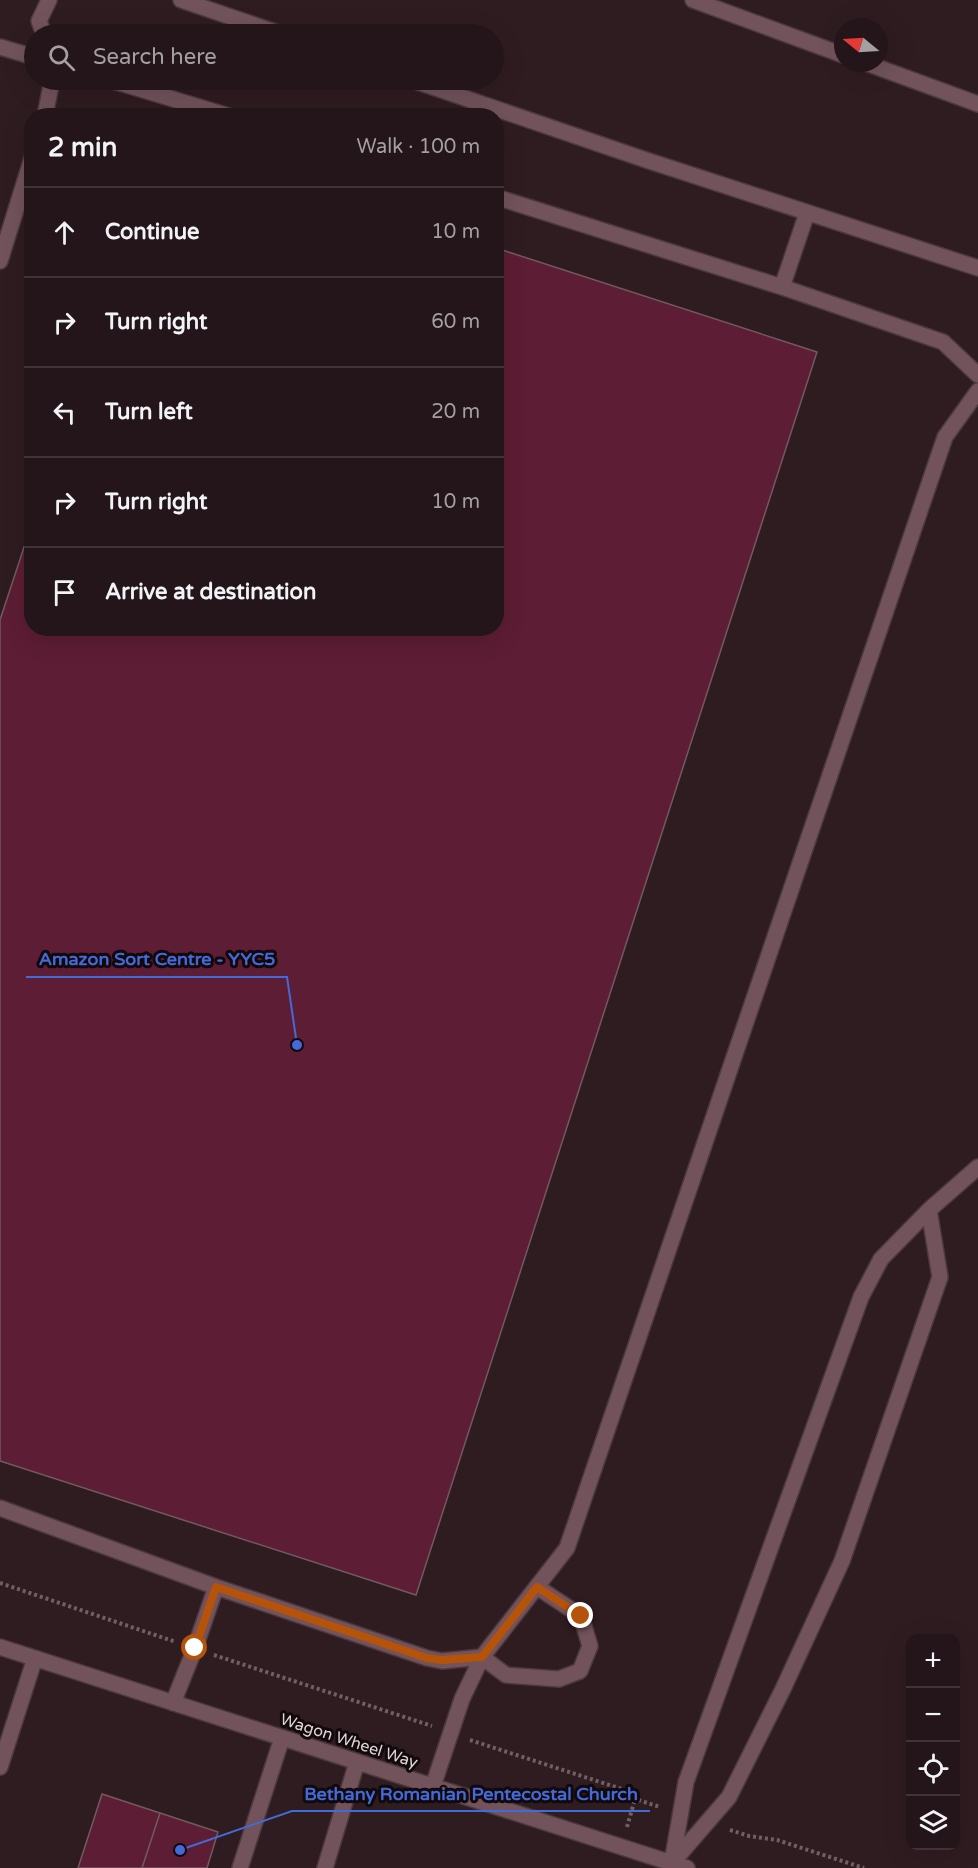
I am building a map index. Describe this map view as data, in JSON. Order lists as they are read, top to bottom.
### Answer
{
  "streets": {
    "street": ["Wagon Wheel Way"]
  },
  "places": ["Amazon Sort Centre - YYC5", "Bethany Romanian Pentecostal Church"],
  "north": "left",
  "page": {
    "search": "Search here",
    "heading": ["2 min", "Walk · 100 m"],
    "list": [
      ["Continue", "10 m"],
      ["Turn right", "60 m"],
      ["Turn left", "20 m"],
      ["Turn right", "10 m"],
      "Arrive at destination"
    ],
    "map_buttons": ["+", "−"]
  }
}
